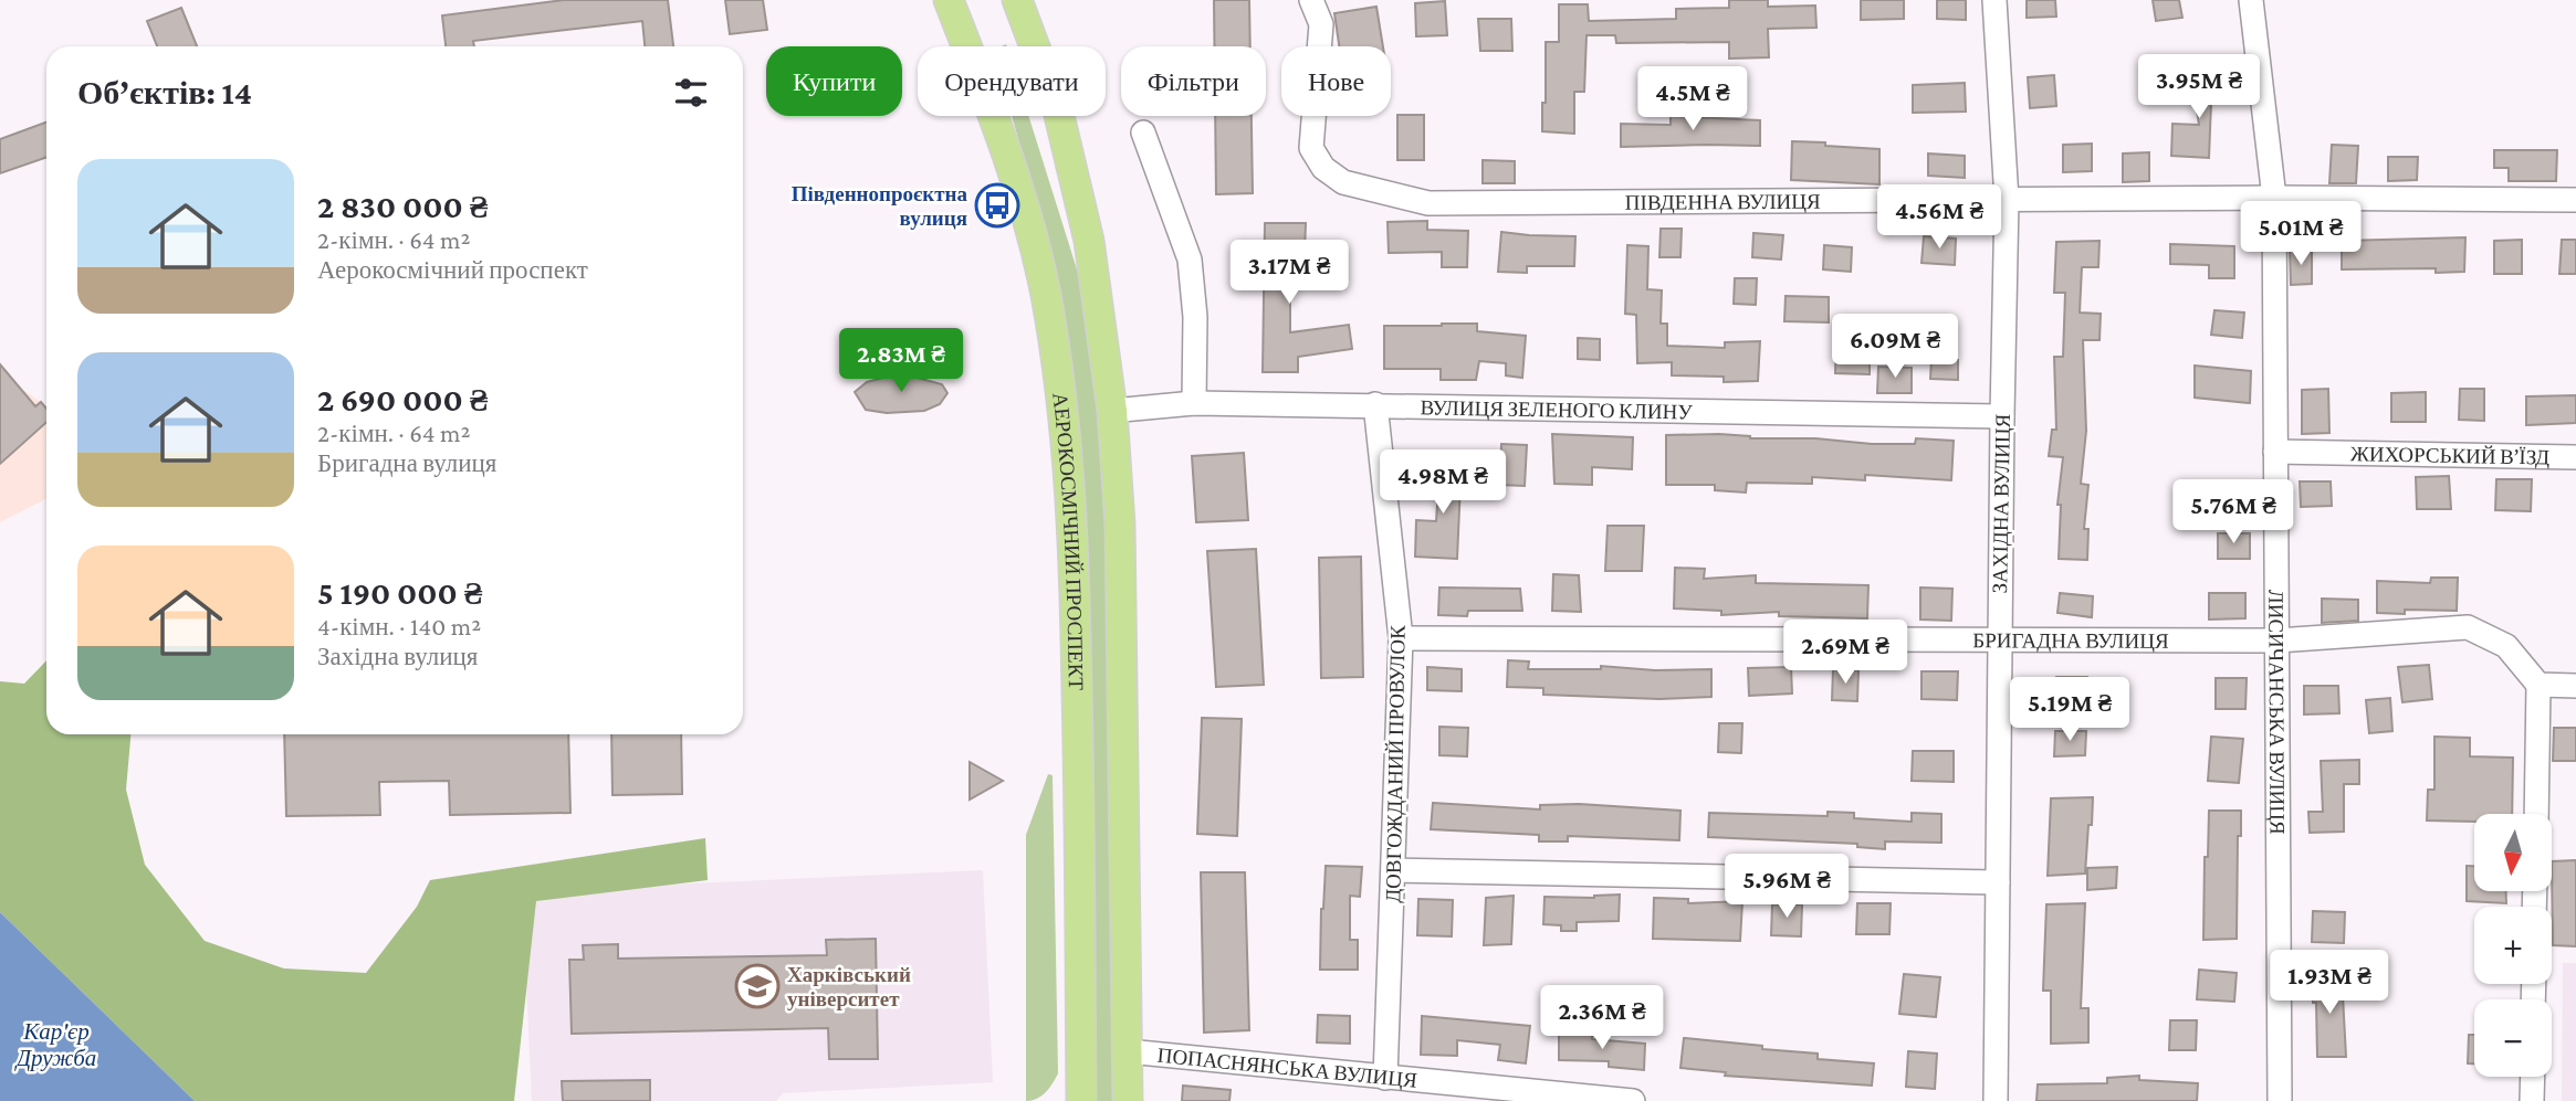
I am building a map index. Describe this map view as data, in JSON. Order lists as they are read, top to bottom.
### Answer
{
  "streets": {
    "main road": ["АЕРОКОСМІЧНИЙ ПРОСПЕКТ"],
    "street": [
      "ПІВДЕННА ВУЛИЦЯ",
      "ВУЛИЦЯ ЗЕЛЕНОГО КЛИНУ",
      "ЖИХОРСЬКИЙ В’ЇЗД",
      "ЗАХІДНА ВУЛИЦЯ",
      "БРИГАДНА ВУЛИЦЯ",
      "ЛИСИЧАНСЬКА ВУЛИЦЯ",
      "ДОВГОЖДАНИЙ ПРОВУЛОК",
      "ПОПАСНЯНСЬКА ВУЛИЦЯ"
    ]
  },
  "crossings": [
    ["ПІВДЕННА ВУЛИЦЯ", "ЗАХІДНА ВУЛИЦЯ"],
    ["ПІВДЕННА ВУЛИЦЯ", "ЛИСИЧАНСЬКА ВУЛИЦЯ"],
    ["ВУЛИЦЯ ЗЕЛЕНОГО КЛИНУ", "ЗАХІДНА ВУЛИЦЯ"],
    ["ВУЛИЦЯ ЗЕЛЕНОГО КЛИНУ", "ДОВГОЖДАНИЙ ПРОВУЛОК"],
    ["ЖИХОРСЬКИЙ В’ЇЗД", "ЛИСИЧАНСЬКА ВУЛИЦЯ"],
    ["ЗАХІДНА ВУЛИЦЯ", "БРИГАДНА ВУЛИЦЯ"],
    ["БРИГАДНА ВУЛИЦЯ", "ЛИСИЧАНСЬКА ВУЛИЦЯ"],
    ["БРИГАДНА ВУЛИЦЯ", "ДОВГОЖДАНИЙ ПРОВУЛОК"],
    ["ДОВГОЖДАНИЙ ПРОВУЛОК", "ПОПАСНЯНСЬКА ВУЛИЦЯ"]
  ],
  "water": ["Кар'єр Дружба"],
  "places": {
    "bus stop": ["Південнопроєктна вулиця"],
    "school or university": ["Харківський університет"]
  },
  "north": "bottom",
  "page": {
    "chip": [
      "Купити",
      "Орендувати",
      "Фільтри",
      "Нове"
    ],
    "heading": "Об’єктів: 14",
    "price": [
      "3.95M ₴",
      "4.5M ₴",
      "4.56M ₴",
      "5.01M ₴",
      "3.17M ₴",
      "6.09M ₴",
      "2.83M ₴",
      "4.98M ₴",
      "5.76M ₴",
      "2.69M ₴",
      "5.19M ₴",
      "5.96M ₴",
      "1.93M ₴",
      "2.36M ₴"
    ],
    "list": [
      {
        "name": "2 830 000 ₴",
        "note": "2-кімн. · 64 m² · Аерокосмічний проспект"
      },
      {
        "name": "2 690 000 ₴",
        "note": "2-кімн. · 64 m² · Бригадна вулиця"
      },
      {
        "name": "5 190 000 ₴",
        "note": "4-кімн. · 140 m² · Західна вулиця"
      }
    ],
    "map_buttons": ["+", "−"]
  }
}
